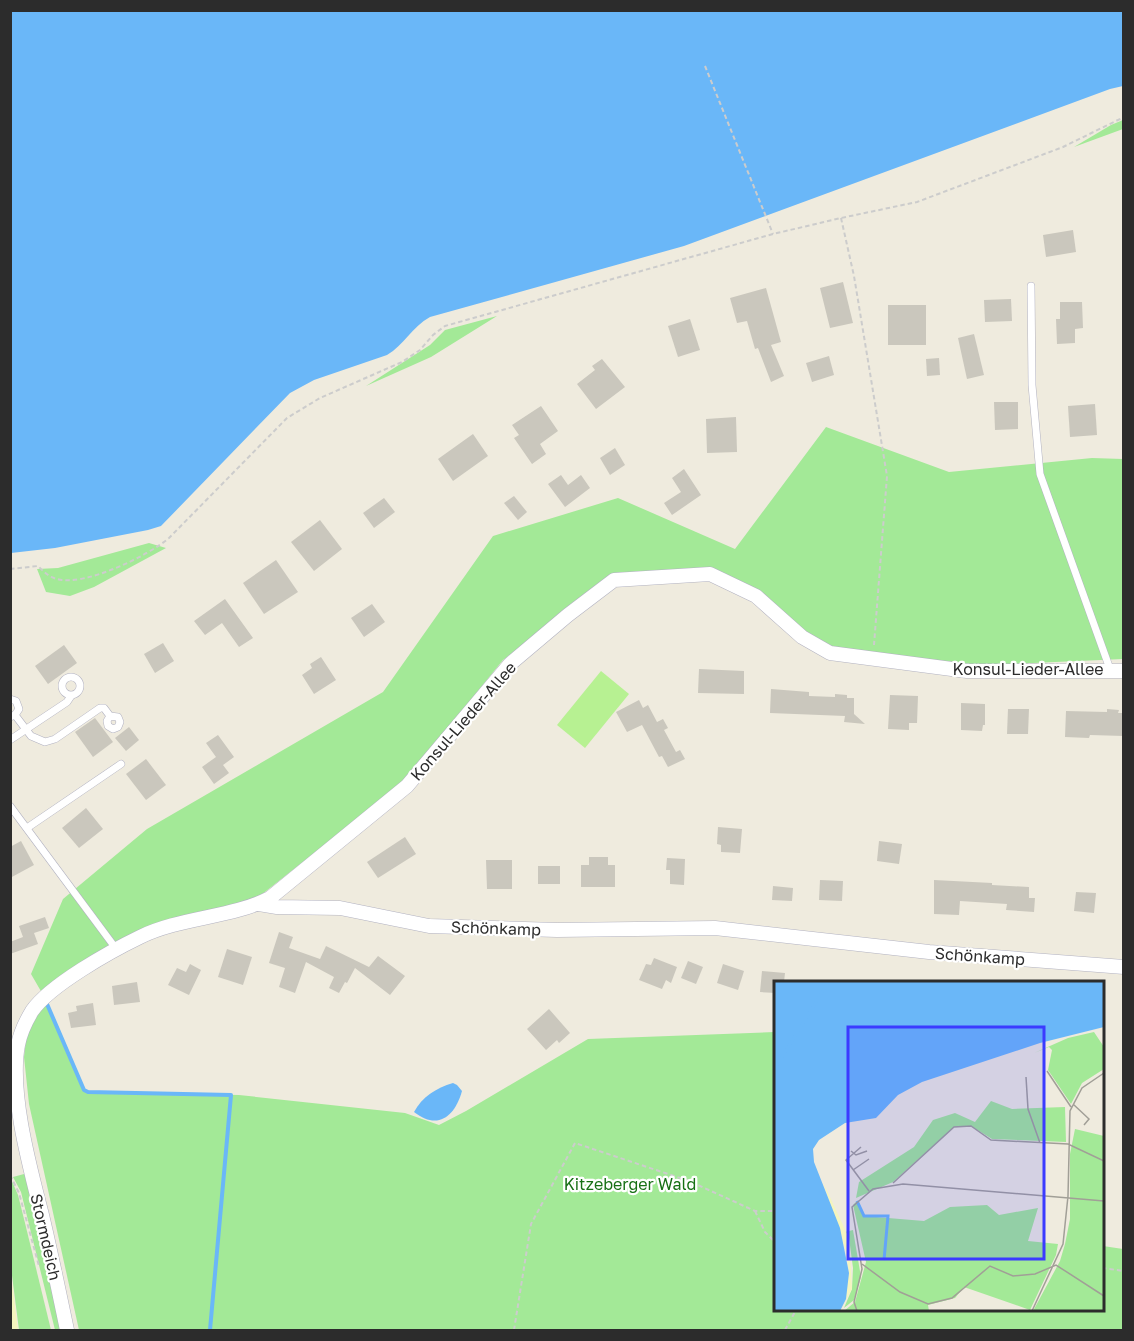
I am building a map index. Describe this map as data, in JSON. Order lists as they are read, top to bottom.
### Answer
{
  "streets": {
    "street": ["Konsul-Lieder-Allee", "Schönkamp", "Stormdeich"]
  },
  "crossings": [
    ["Konsul-Lieder-Allee", "Schönkamp"],
    ["Schönkamp", "Stormdeich"]
  ],
  "parks": ["Kitzeberger Wald"]
}
